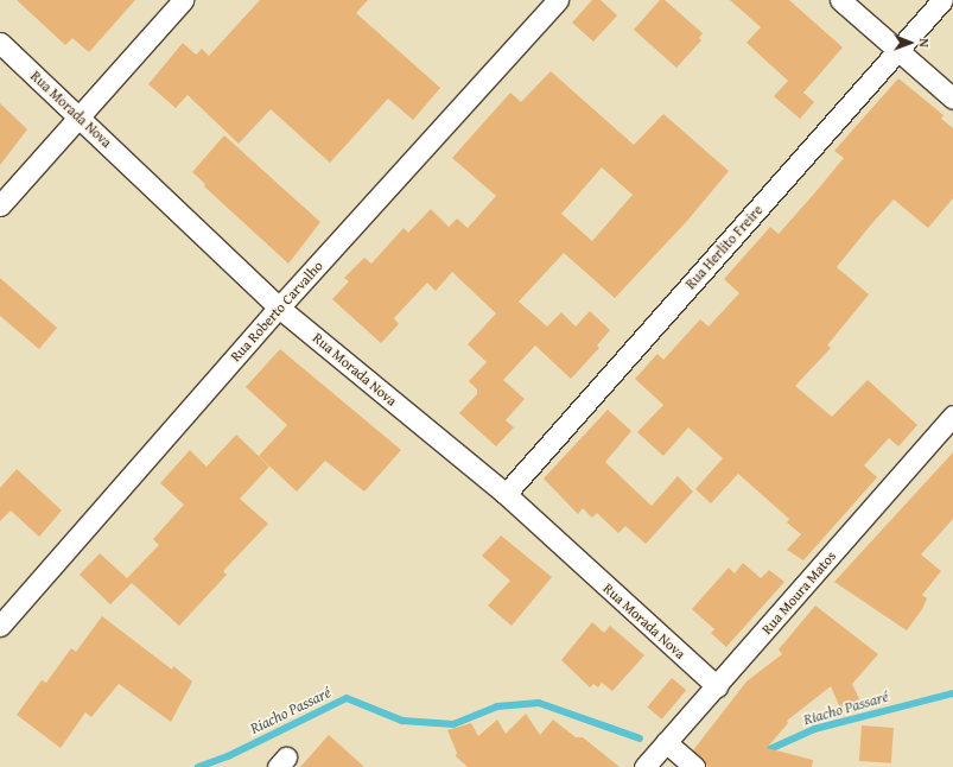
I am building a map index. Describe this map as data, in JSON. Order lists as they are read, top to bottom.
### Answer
{
  "streets": {
    "street": [
      "Rua Morada Nova",
      "Rua Herlito Freire",
      "Rua Roberto Carvalho",
      "Rua Moura Matos"
    ]
  },
  "crossings": [
    ["Rua Morada Nova", "Rua Herlito Freire"],
    ["Rua Morada Nova", "Rua Roberto Carvalho"],
    ["Rua Morada Nova", "Rua Moura Matos"]
  ],
  "water": ["Riacho Passaré"],
  "north": "right"
}
